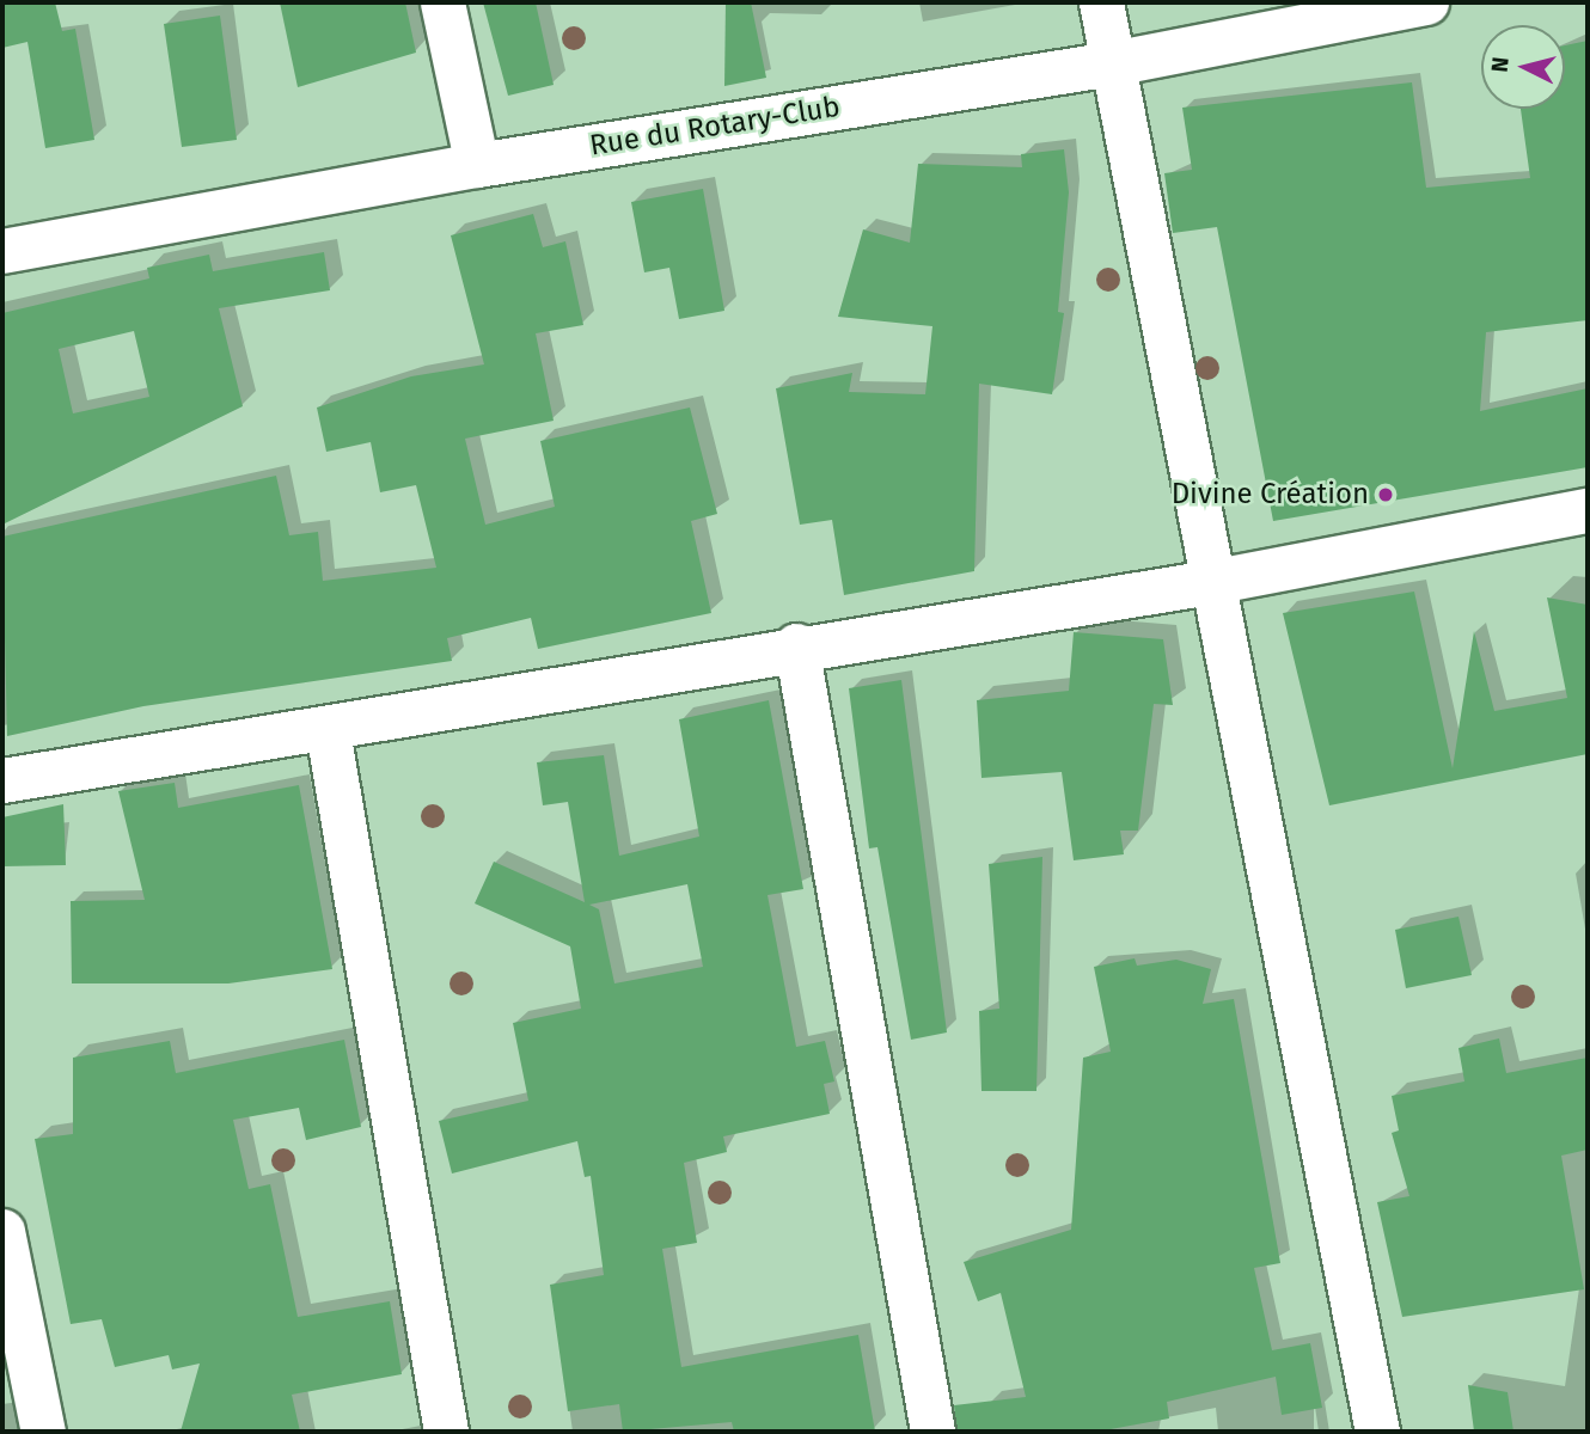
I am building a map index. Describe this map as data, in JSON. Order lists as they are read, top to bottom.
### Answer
{
  "streets": {
    "street": ["Rue du Rotary-Club"]
  },
  "places": ["Divine Création"],
  "north": "left"
}
